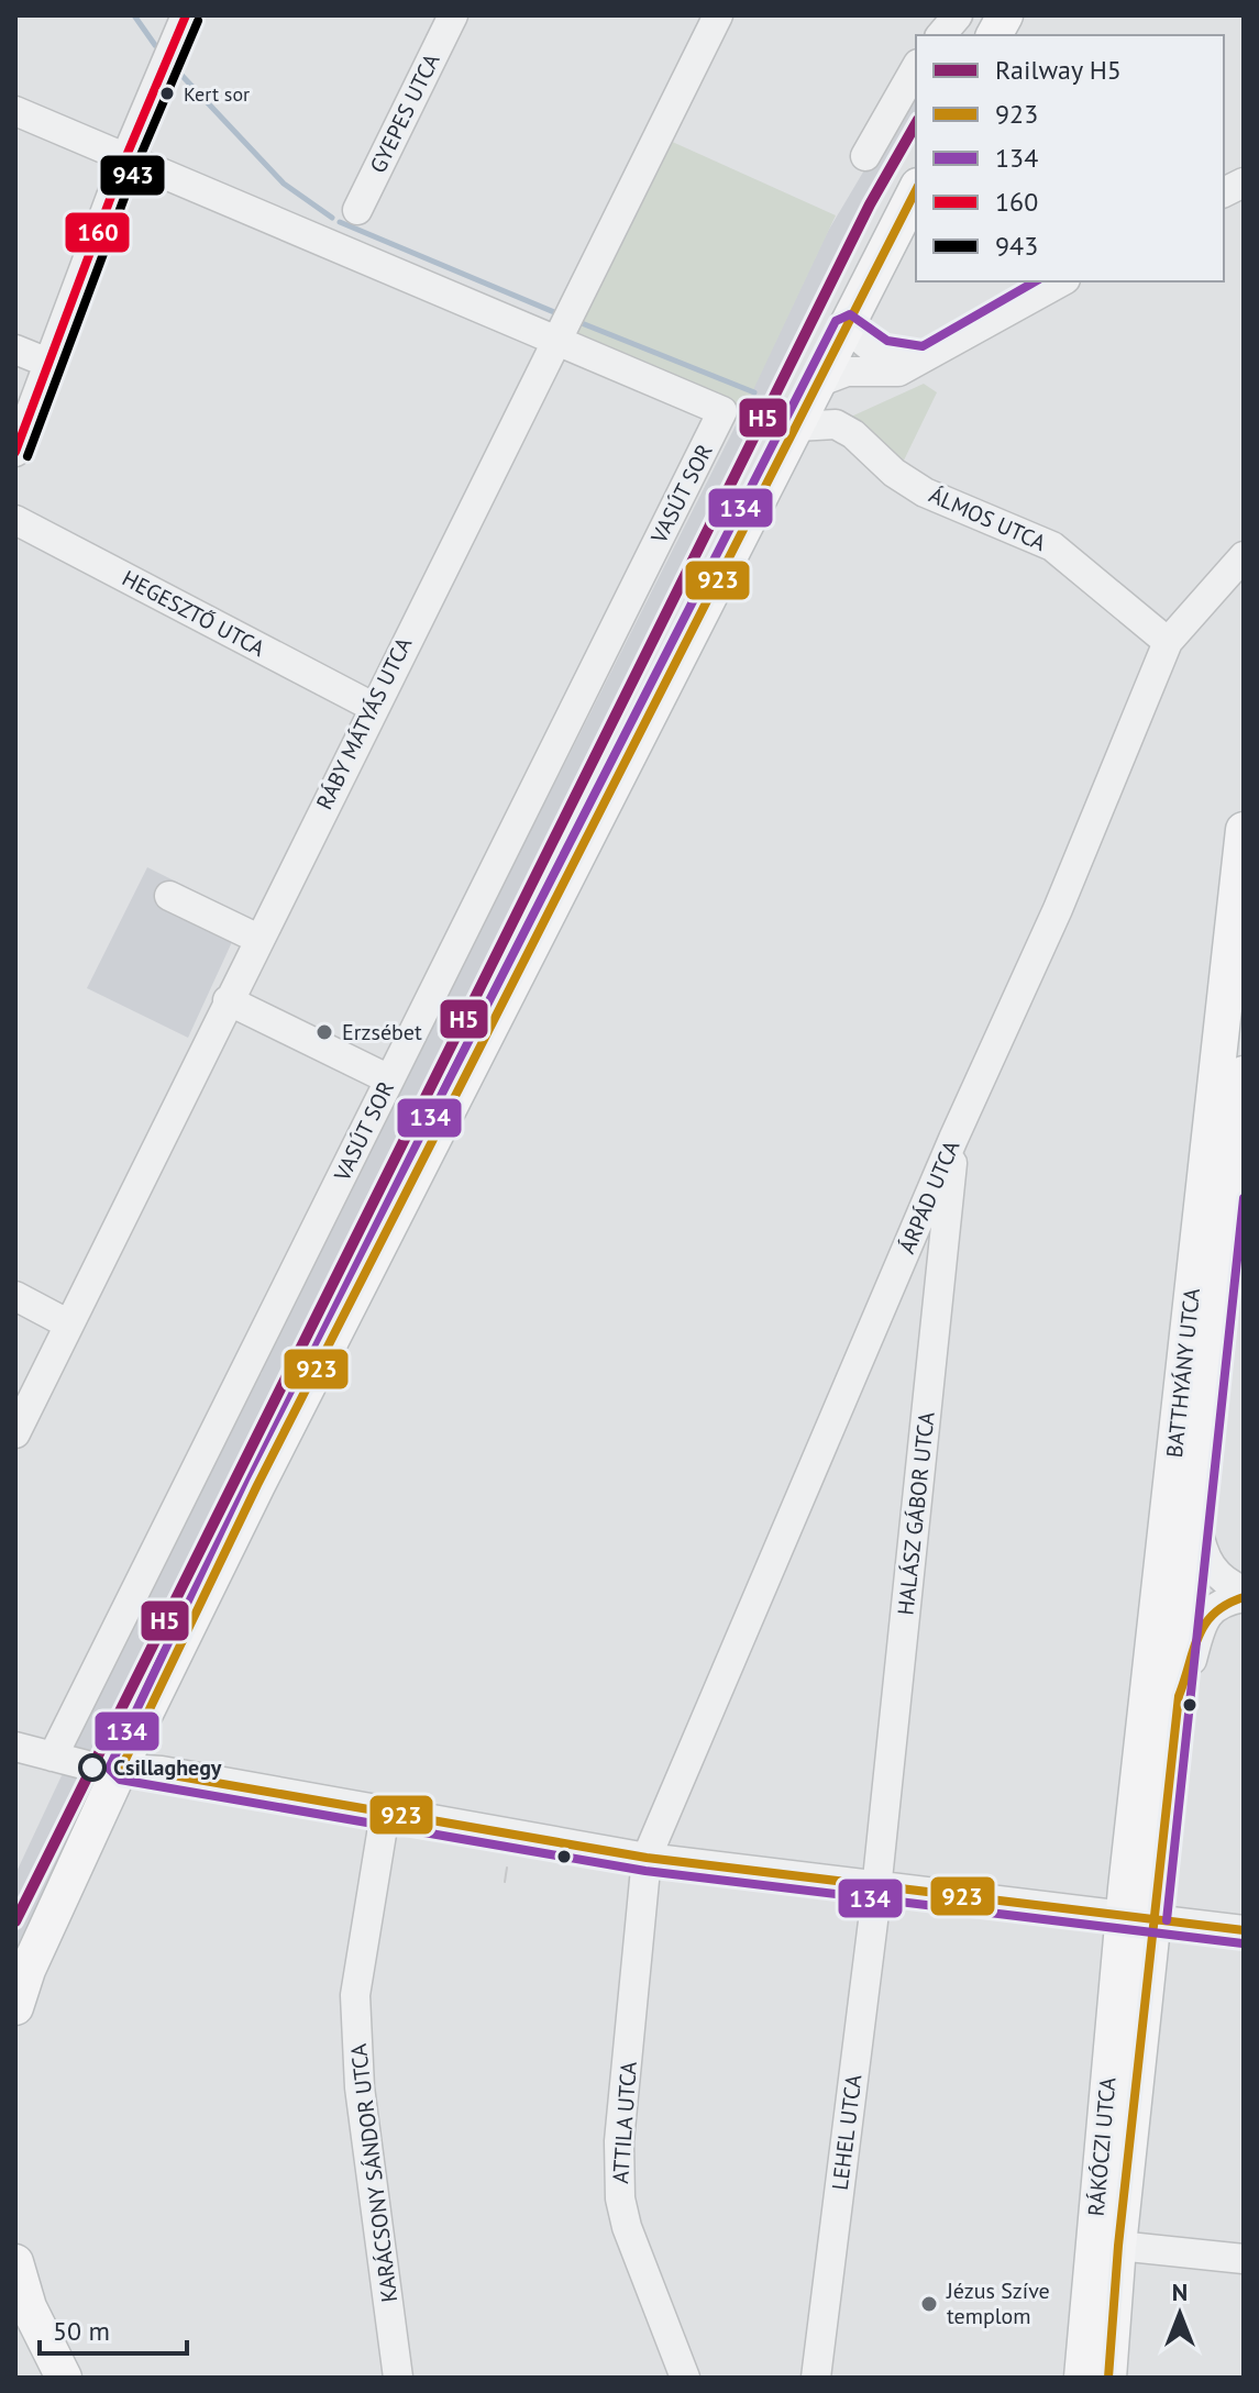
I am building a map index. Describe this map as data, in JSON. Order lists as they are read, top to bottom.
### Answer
{
  "streets": {
    "main road": ["BATTHYÁNY UTCA", "RÁKÓCZI UTCA"],
    "street": [
      "GYEPES UTCA",
      "VASÚT SOR",
      "ÁLMOS UTCA",
      "HEGESZTŐ UTCA",
      "RÁBY MÁTYÁS UTCA",
      "ÁRPÁD UTCA",
      "HALÁSZ GÁBOR UTCA",
      "ATTILA UTCA",
      "LEHEL UTCA",
      "KARÁCSONY SÁNDOR UTCA"
    ]
  },
  "crossings": [
    ["VASÚT SOR", "RÁBY MÁTYÁS UTCA"],
    ["ÁLMOS UTCA", "ÁRPÁD UTCA"],
    ["HEGESZTŐ UTCA", "RÁBY MÁTYÁS UTCA"],
    ["ÁRPÁD UTCA", "HALÁSZ GÁBOR UTCA"],
    ["ÁRPÁD UTCA", "ATTILA UTCA"],
    ["BATTHYÁNY UTCA", "RÁKÓCZI UTCA"],
    ["HALÁSZ GÁBOR UTCA", "LEHEL UTCA"]
  ],
  "places": [
    "Kert sor",
    "Erzsébet",
    "Csillaghegy",
    "Jézus Szíve templom"
  ],
  "lines": [
    "transit line 160",
    "transit line 943",
    "rail line H5",
    "transit line 923",
    "transit line 134"
  ],
  "legend": [
    "Railway H5",
    "923",
    "134",
    "160",
    "943"
  ],
  "scale_bar": "50 m",
  "north": "top"
}
